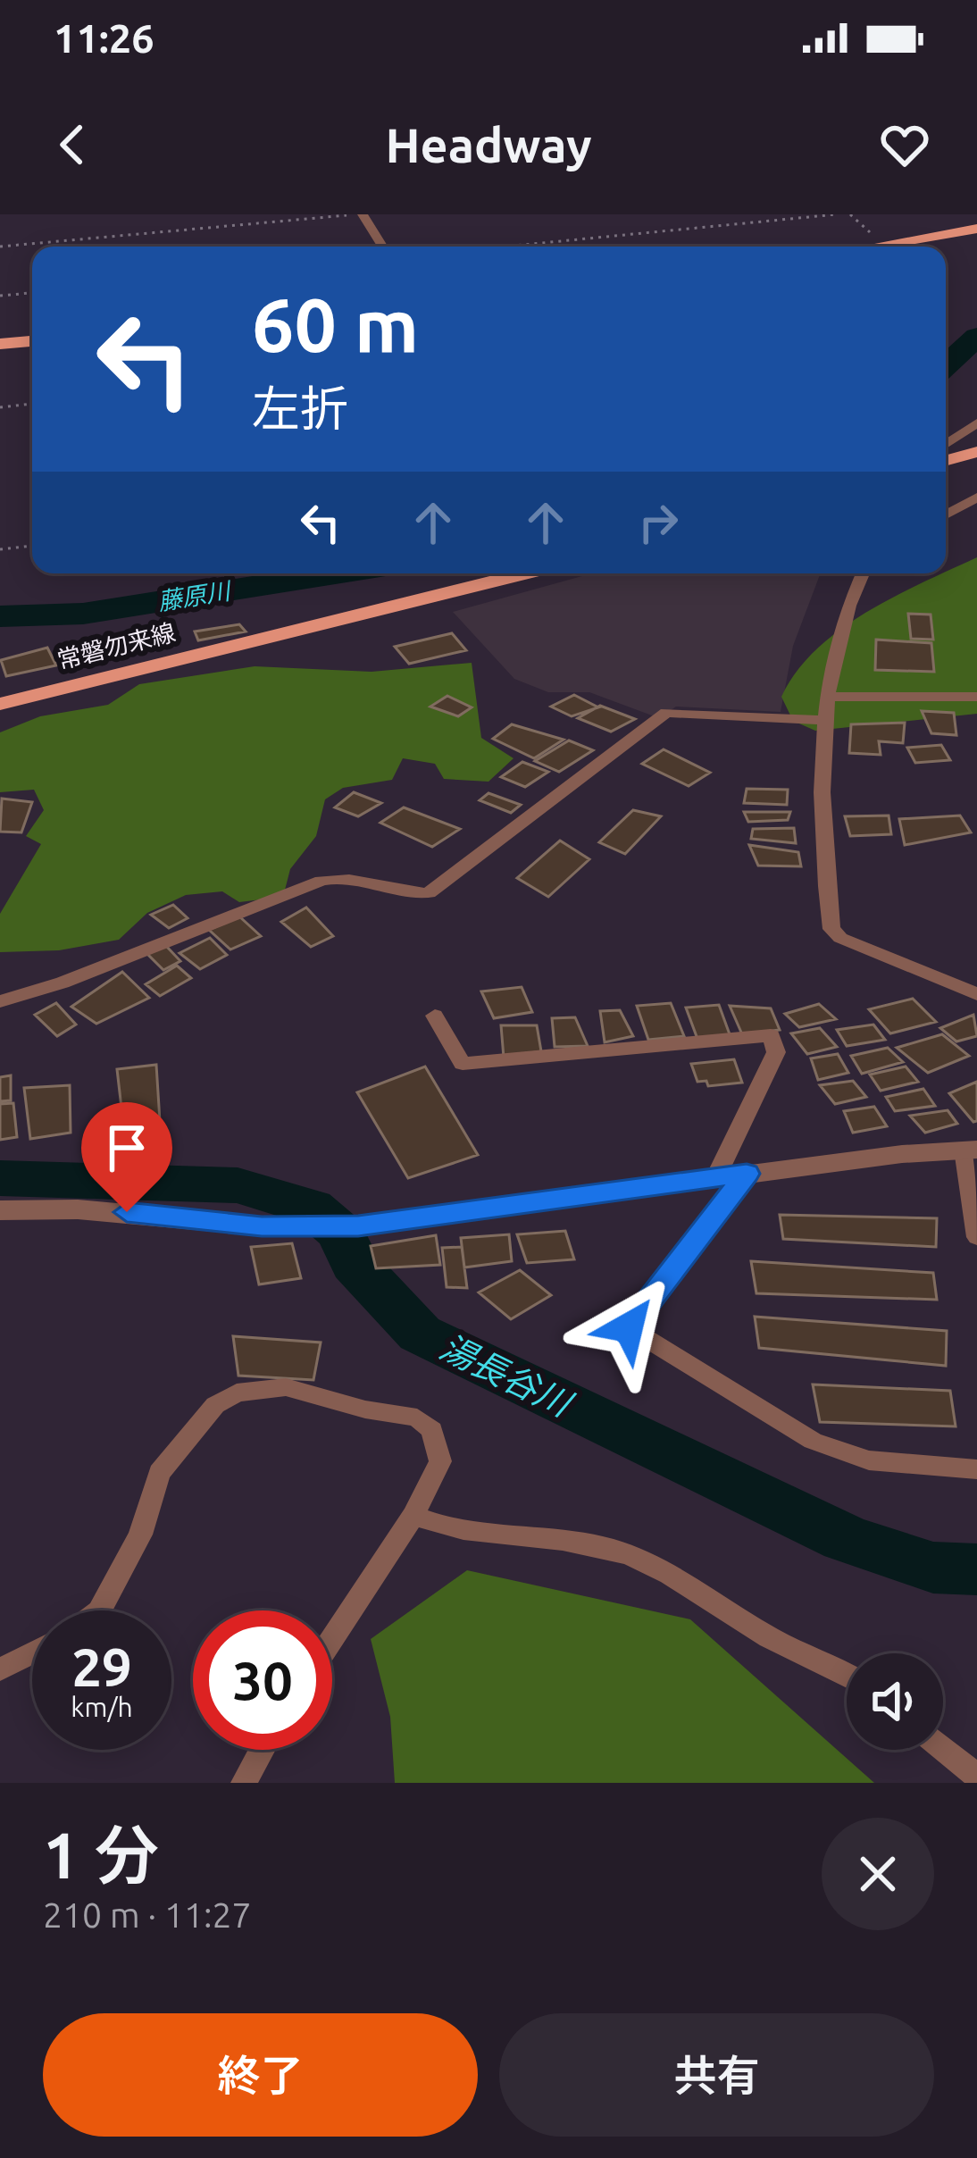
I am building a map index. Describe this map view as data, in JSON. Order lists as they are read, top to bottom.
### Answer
{
  "streets": {
    "main road": ["常磐勿来線"]
  },
  "water": ["藤原川", "湯長谷川"],
  "page": {
    "status": "11:26",
    "header": "Headway",
    "turn": ["60 m", "左折"],
    "speed": "29 km/h",
    "limit": "30",
    "heading": ["1 分", "210 m · 11:27"],
    "buttons": ["終了", "共有"]
  }
}
